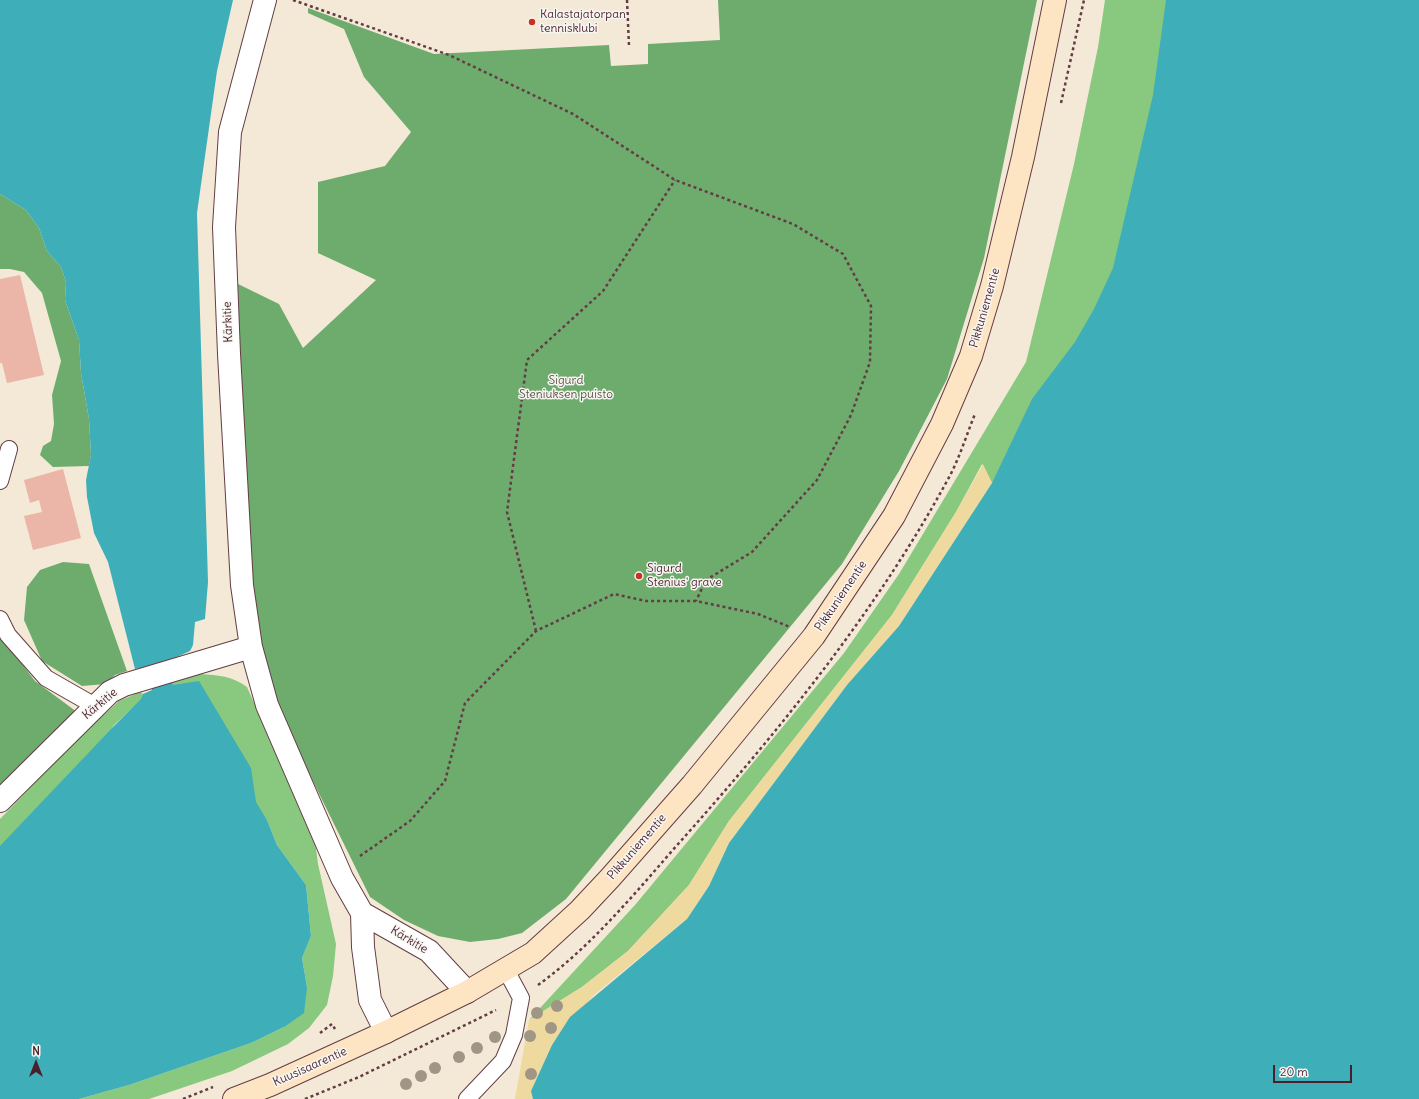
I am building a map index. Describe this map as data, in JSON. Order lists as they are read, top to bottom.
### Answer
{
  "streets": {
    "main road": ["Pikkuniementie", "Kuusisaarentie"],
    "street": ["Kärkitie"]
  },
  "crossings": [
    ["Pikkuniementie", "Kärkitie"],
    ["Pikkuniementie", "Kuusisaarentie"],
    ["Kärkitie", "Kuusisaarentie"]
  ],
  "parks": ["Sigurd Steniuksen puisto"],
  "places": ["Kalastajatorpan tennisklubi", "Sigurd Stenius' grave"],
  "scale_bar": "20 m",
  "north": "top"
}
